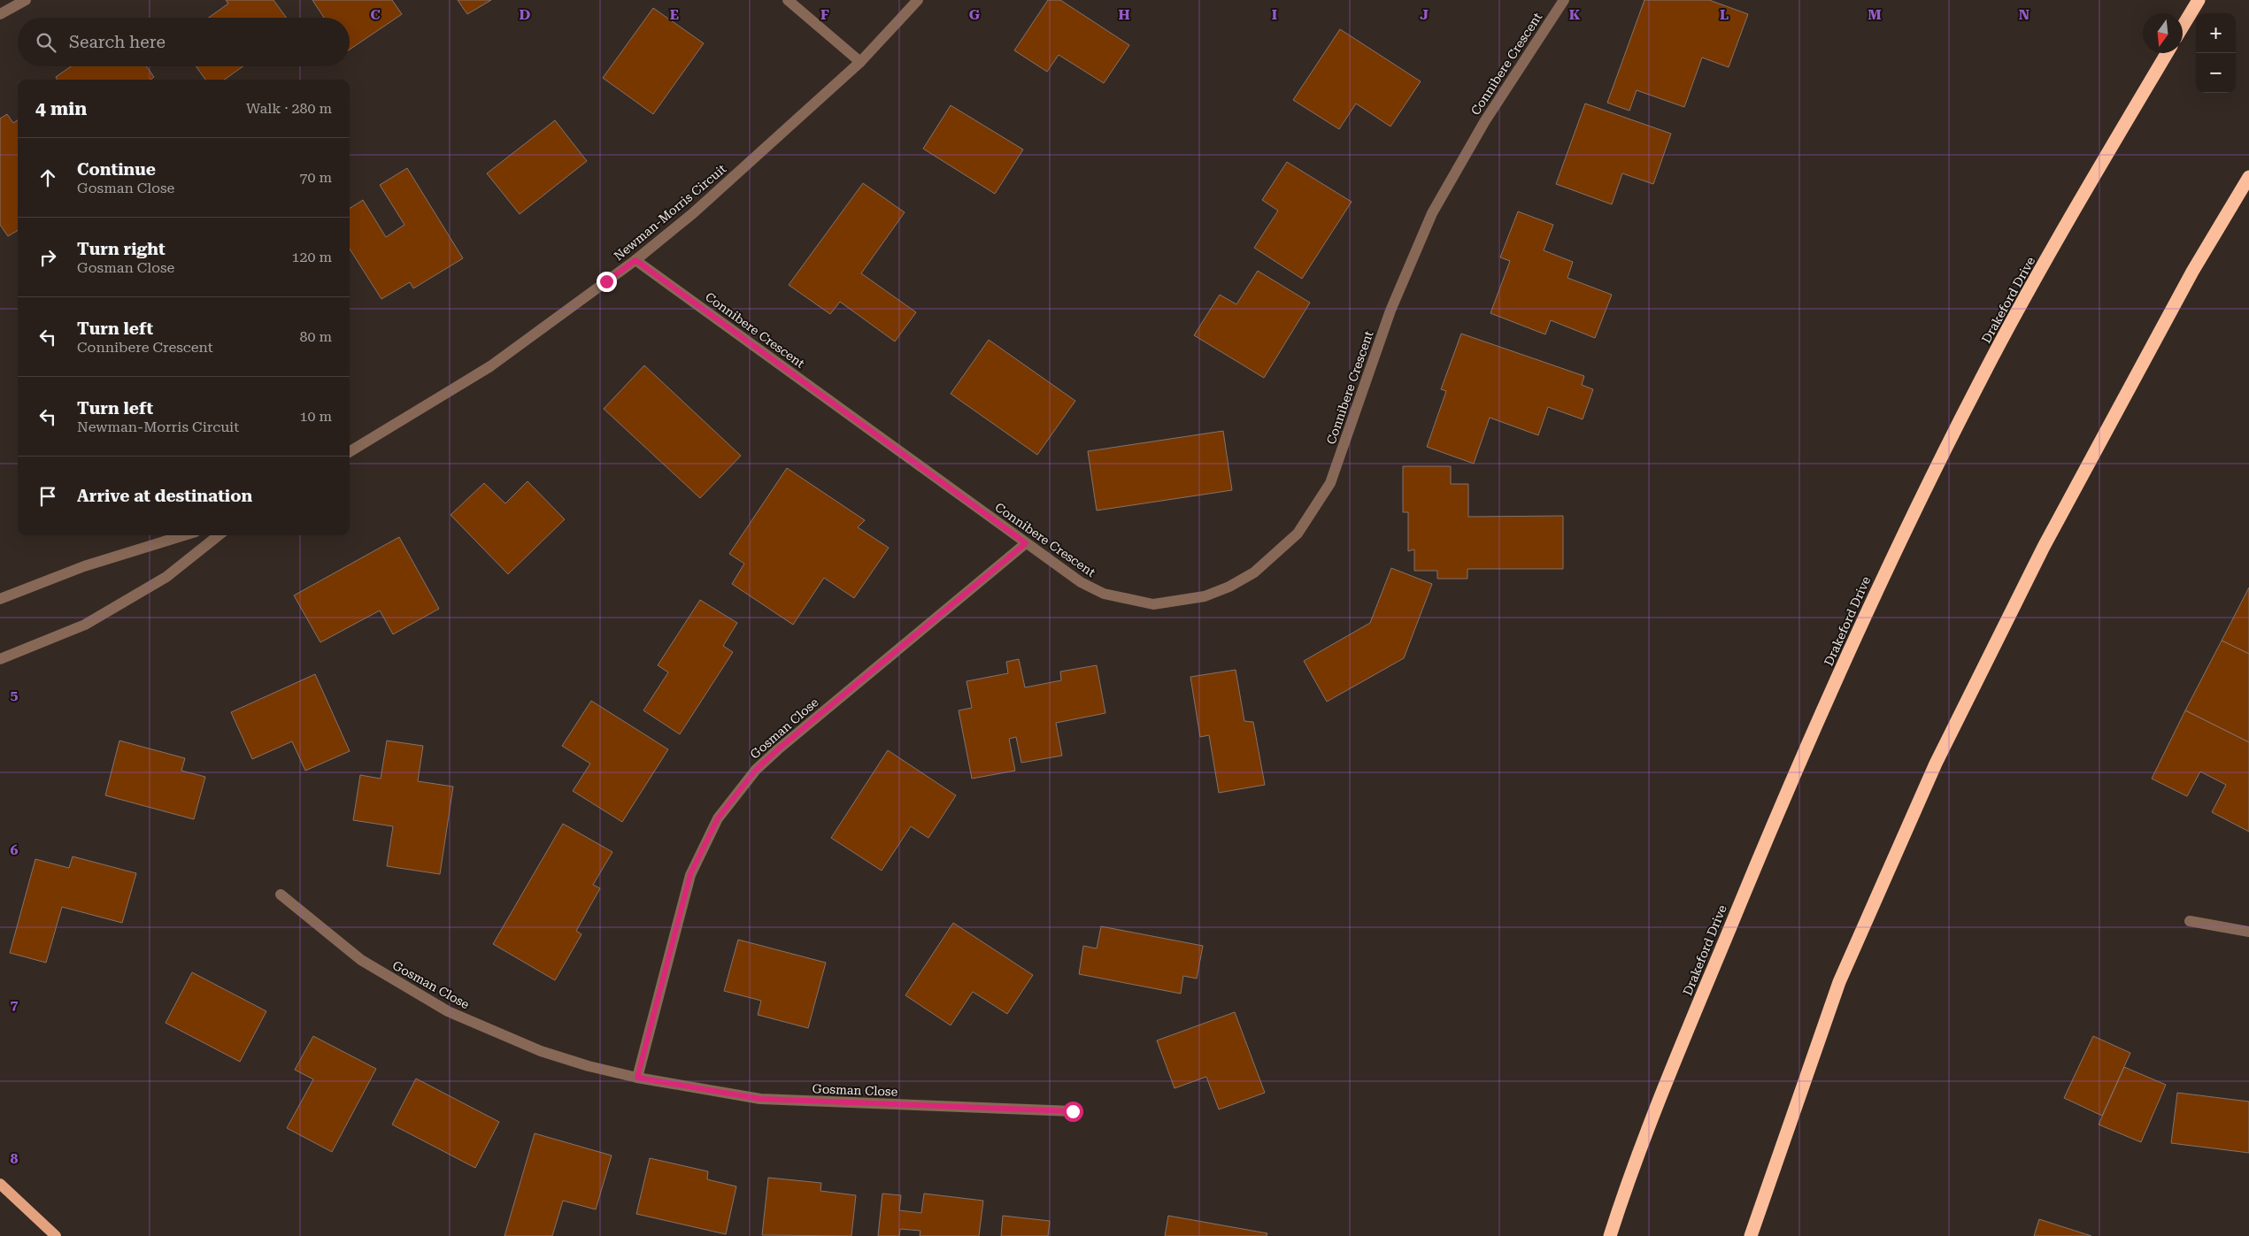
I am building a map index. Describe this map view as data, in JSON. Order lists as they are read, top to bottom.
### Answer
{
  "streets": {
    "highway": ["Drakeford Drive"],
    "street": ["Connibere Crescent", "Newman-Morris Circuit", "Gosman Close"]
  },
  "crossings": [
    ["Connibere Crescent", "Newman-Morris Circuit"],
    ["Connibere Crescent", "Gosman Close"]
  ],
  "north": "bottom",
  "page": {
    "map_buttons": ["+", "−"],
    "search": "Search here",
    "heading": ["4 min", "Walk · 280 m"],
    "list": [
      ["Continue", "Gosman Close", "70 m"],
      ["Turn right", "Gosman Close", "120 m"],
      ["Turn left", "Connibere Crescent", "80 m"],
      ["Turn left", "Newman-Morris Circuit", "10 m"],
      "Arrive at destination"
    ]
  },
  "grid": {
    "columns": [
      "C",
      "D",
      "E",
      "F",
      "G",
      "H",
      "I",
      "J",
      "K",
      "L",
      "M",
      "N"
    ],
    "rows": [
      "5",
      "6",
      "7",
      "8"
    ]
  }
}
